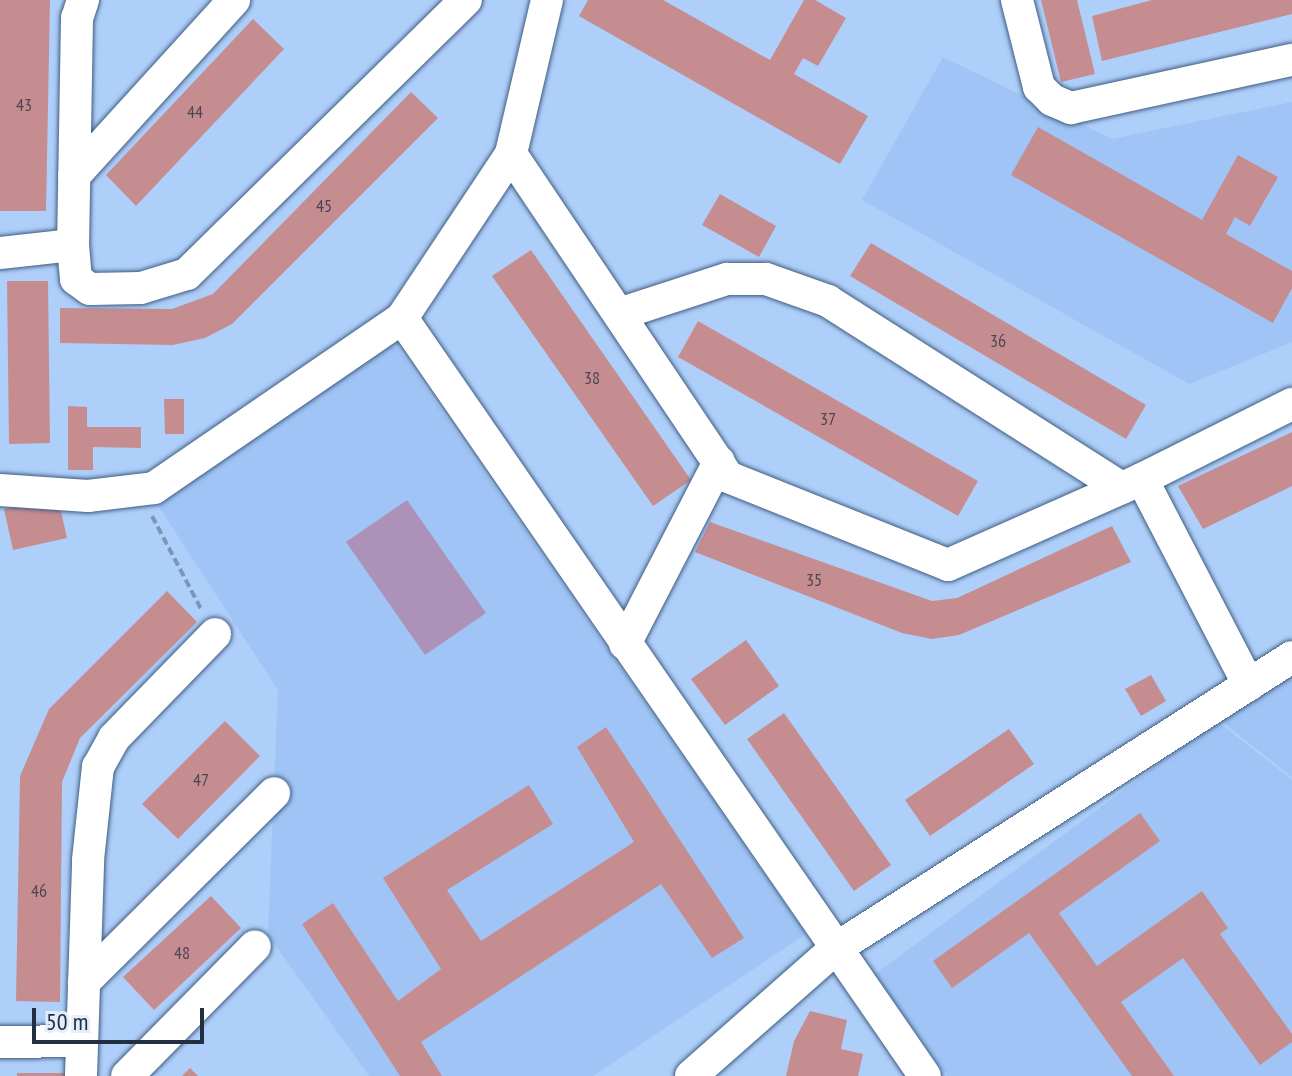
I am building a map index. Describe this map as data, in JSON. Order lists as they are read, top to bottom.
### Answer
{
  "house_numbers": [
    "43",
    "44",
    "45",
    "36",
    "38",
    "37",
    "35",
    "47",
    "46",
    "48"
  ],
  "scale_bar": "50 m"
}
